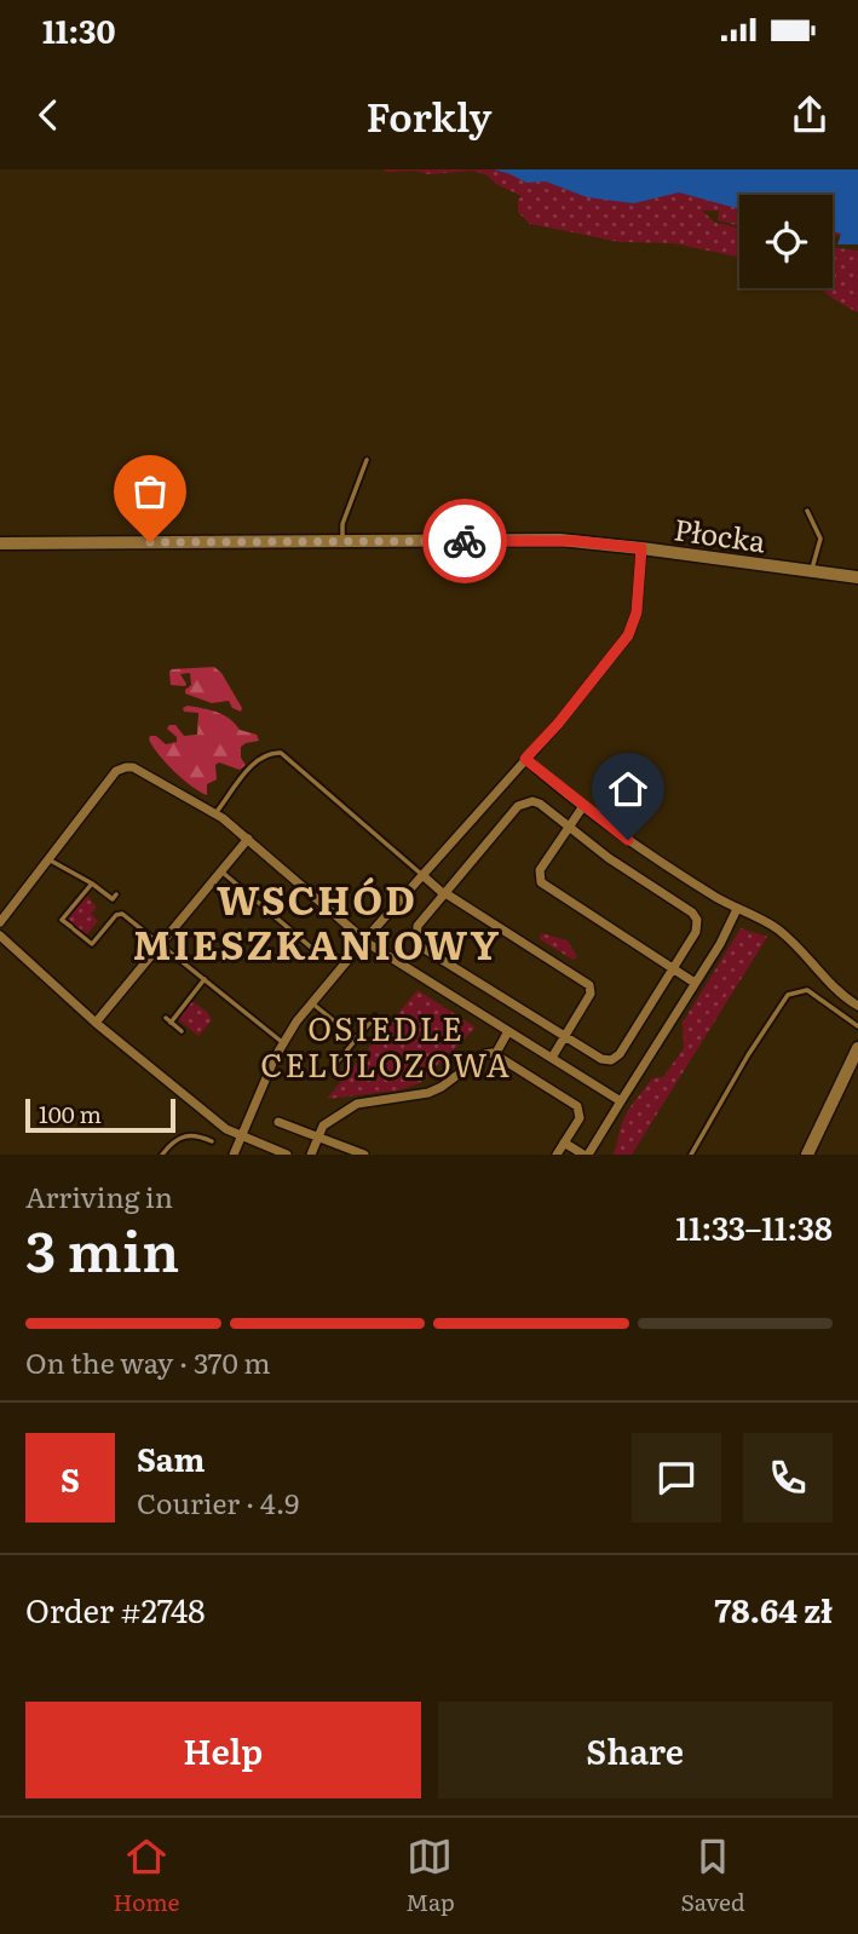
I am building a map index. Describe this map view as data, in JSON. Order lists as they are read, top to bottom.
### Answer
{
  "streets": {
    "street": ["Płocka"]
  },
  "districts": ["WSCHÓD MIESZKANIOWY", "OSIEDLE CELULOZOWA"],
  "scale_bar": "100 m",
  "page": {
    "status": "11:30",
    "header": "Forkly",
    "scale": "100 m",
    "heading": ["3 min", "Arriving in", "11:33–11:38"],
    "panel": [
      "Sam",
      "Courier · 4.9",
      "Order #2748",
      "78.64 zł"
    ],
    "bar": "On the way · 370 m",
    "round": "S",
    "buttons": ["Help", "Share"],
    "tabs": ["Home", "Map", "Saved"]
  }
}
